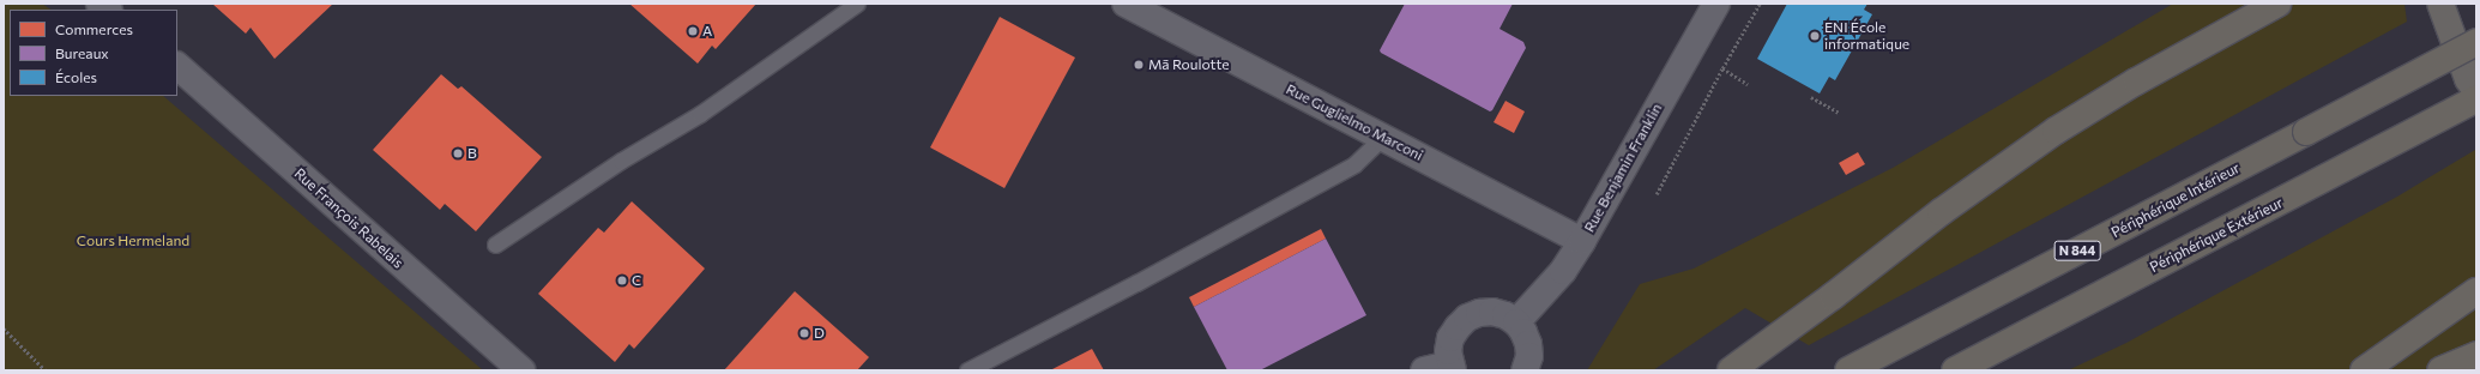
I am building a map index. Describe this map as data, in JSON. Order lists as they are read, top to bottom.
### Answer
{
  "streets": {
    "highway": ["Périphérique Intérieur", "Périphérique Extérieur", "N 844"],
    "street": ["Rue Guglielmo Marconi", "Rue Benjamin Franklin", "Rue François Rabelais"]
  },
  "crossings": [
    ["Rue Guglielmo Marconi", "Rue Benjamin Franklin"]
  ],
  "parks": ["Cours Hermeland"],
  "places": [
    "A",
    "ENI École informatique",
    "Mã Roulotte",
    "B",
    "C",
    "D"
  ],
  "legend": ["Commerces", "Bureaux", "Écoles"]
}
